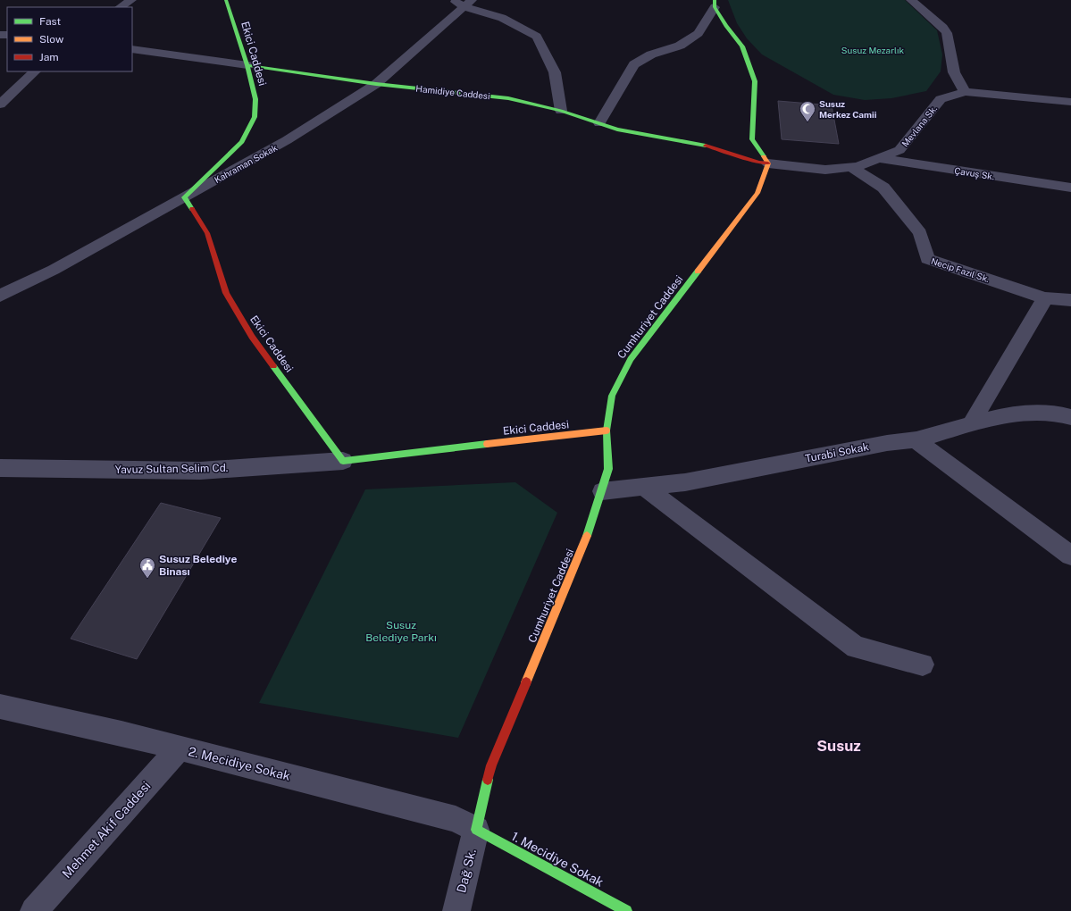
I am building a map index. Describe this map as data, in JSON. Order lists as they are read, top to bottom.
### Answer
{
  "streets": {
    "main road": [
      "Ekici Caddesi",
      "Hamidiye Caddesi",
      "Cumhuriyet Caddesi",
      "1. Mecidiye Sokak"
    ],
    "street": [
      "Mevlana Sk.",
      "Kahraman Sokak",
      "Çavuş Sk.",
      "Necip Fazıl Sk.",
      "Turabi Sokak",
      "Yavuz Sultan Selim Cd.",
      "2. Mecidiye Sokak",
      "Mehmet Akif Caddesi",
      "Dağ Sk."
    ]
  },
  "crossings": [
    ["Ekici Caddesi", "Hamidiye Caddesi"],
    ["Ekici Caddesi", "Kahraman Sokak"],
    ["Ekici Caddesi", "Cumhuriyet Caddesi"],
    ["Ekici Caddesi", "Yavuz Sultan Selim Cd."],
    ["Hamidiye Caddesi", "Mevlana Sk."],
    ["Hamidiye Caddesi", "Kahraman Sokak"],
    ["Hamidiye Caddesi", "Cumhuriyet Caddesi"],
    ["Mevlana Sk.", "Çavuş Sk."],
    ["Mevlana Sk.", "Necip Fazıl Sk."],
    ["Mevlana Sk.", "Cumhuriyet Caddesi"],
    ["Cumhuriyet Caddesi", "Turabi Sokak"],
    ["Cumhuriyet Caddesi", "2. Mecidiye Sokak"],
    ["Cumhuriyet Caddesi", "1. Mecidiye Sokak"],
    ["Cumhuriyet Caddesi", "Dağ Sk."],
    ["2. Mecidiye Sokak", "Mehmet Akif Caddesi"],
    ["2. Mecidiye Sokak", "1. Mecidiye Sokak"],
    ["2. Mecidiye Sokak", "Dağ Sk."],
    ["1. Mecidiye Sokak", "Dağ Sk."]
  ],
  "districts": ["Susuz"],
  "parks": ["Susuz Mezarlık", "Susuz Belediye Parkı"],
  "places": {
    "mosque": ["Susuz Merkez Camii"],
    "public building": ["Susuz Belediye Binası"]
  },
  "legend": ["Fast", "Slow", "Jam"]
}
